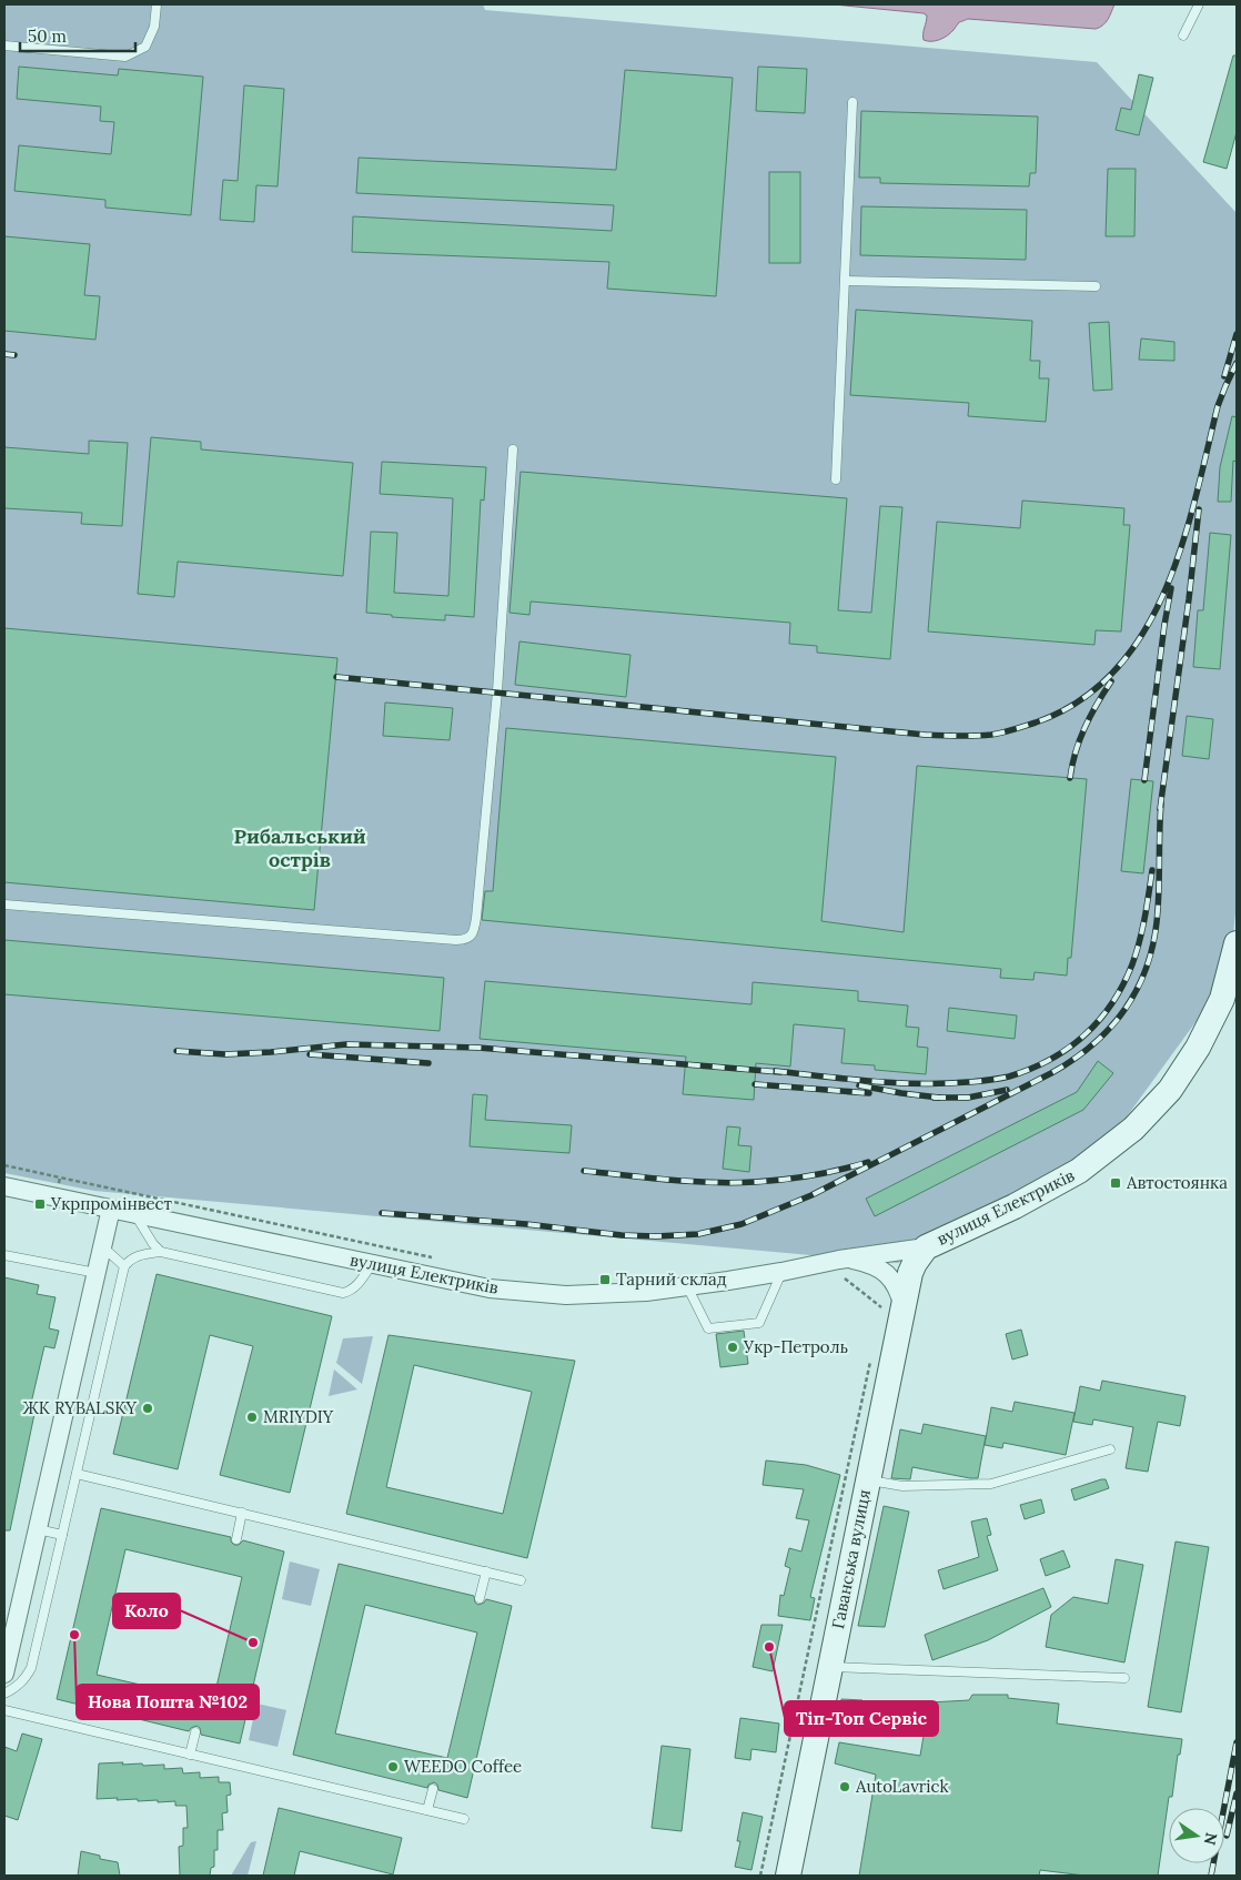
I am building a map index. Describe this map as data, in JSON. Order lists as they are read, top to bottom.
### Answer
{
  "streets": {
    "street": ["вулиця Електриків", "Гаванська вулиця"]
  },
  "crossings": [
    ["вулиця Електриків", "Гаванська вулиця"]
  ],
  "districts": ["Рибальський острів"],
  "places": {
    "transit": ["Автостоянка", "Укрпромінвест", "Тарний склад"],
    "other": [
      "Укр-Петроль",
      "ЖК RYBALSKY",
      "MRIYDIY",
      "Нова Пошта №102",
      "Коло",
      "Тіп-Топ Сервіс",
      "WEEDO Coffee",
      "AutoLavrick"
    ]
  },
  "scale_bar": "50 m",
  "north": "right"
}
